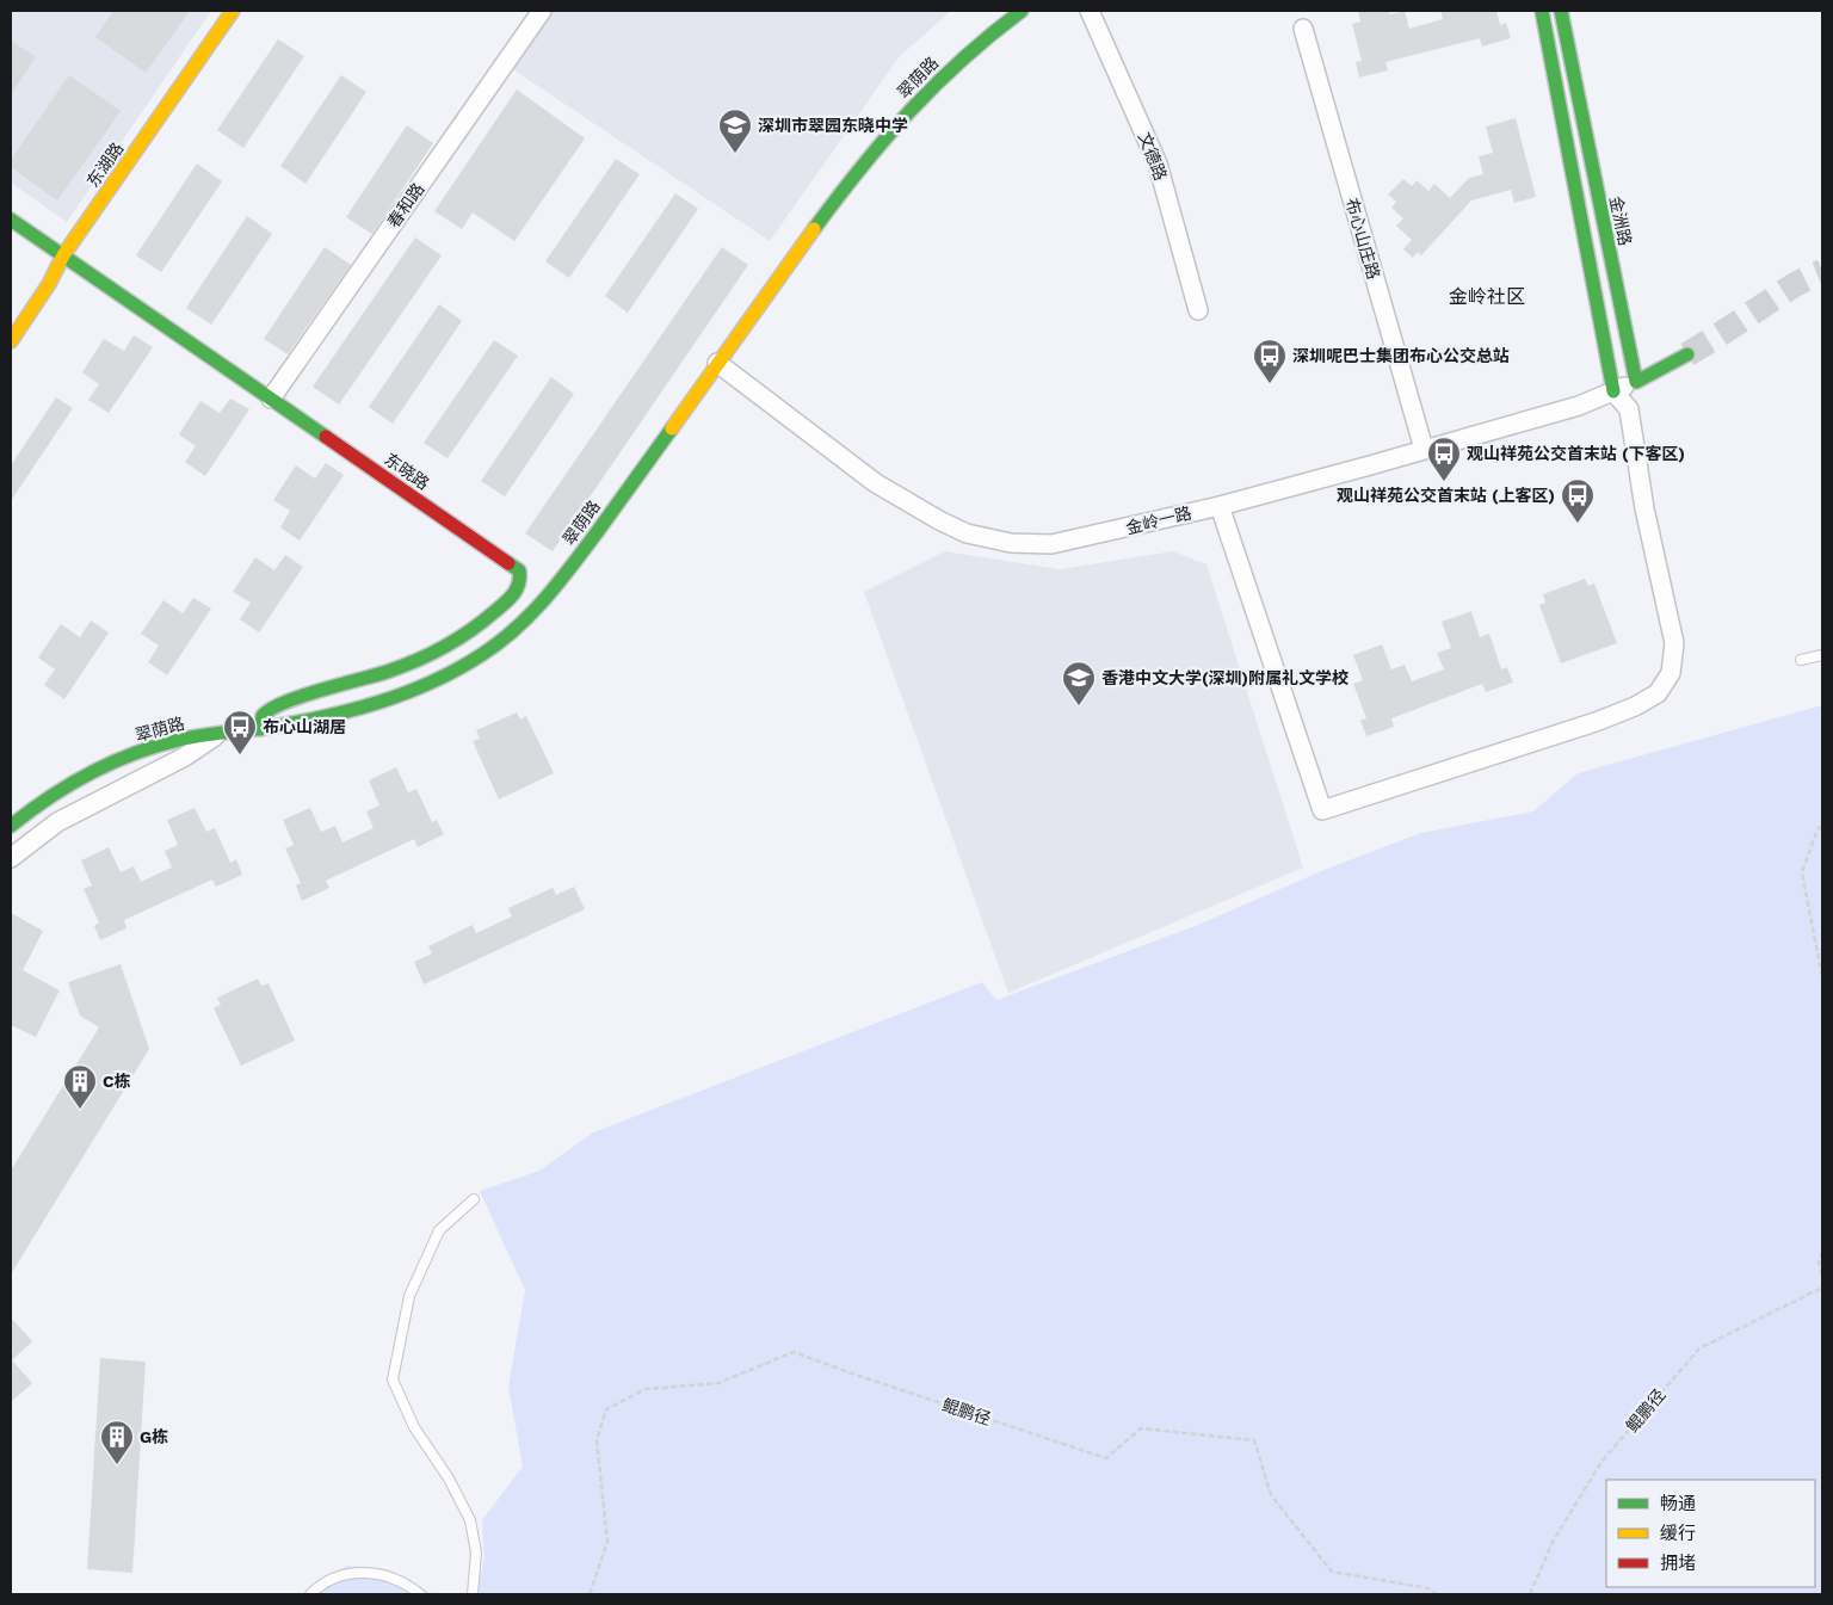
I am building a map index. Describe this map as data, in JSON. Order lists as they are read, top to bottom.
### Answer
{
  "streets": {
    "street": [
      "翠荫路",
      "文德路",
      "东湖路",
      "春和路",
      "金洲路",
      "布心山庄路",
      "东晓路",
      "金岭一路"
    ],
    "path": ["鲲鹏径"]
  },
  "crossings": [
    ["翠荫路", "东晓路"],
    ["翠荫路", "金岭一路"],
    ["东湖路", "东晓路"],
    ["春和路", "东晓路"],
    ["金洲路", "金岭一路"],
    ["布心山庄路", "金岭一路"]
  ],
  "districts": ["金岭社区"],
  "places": {
    "school or university": ["深圳市翠园东晓中学", "香港中文大学(深圳)附属礼文学校"],
    "bus stop": [
      "深圳呢巴士集团布心公交总站",
      "观山祥苑公交首末站 (下客区)",
      "观山祥苑公交首末站 (上客区)",
      "布心山湖居"
    ],
    "building": ["C栋", "G栋"]
  },
  "legend": ["畅通", "缓行", "拥堵"]
}
